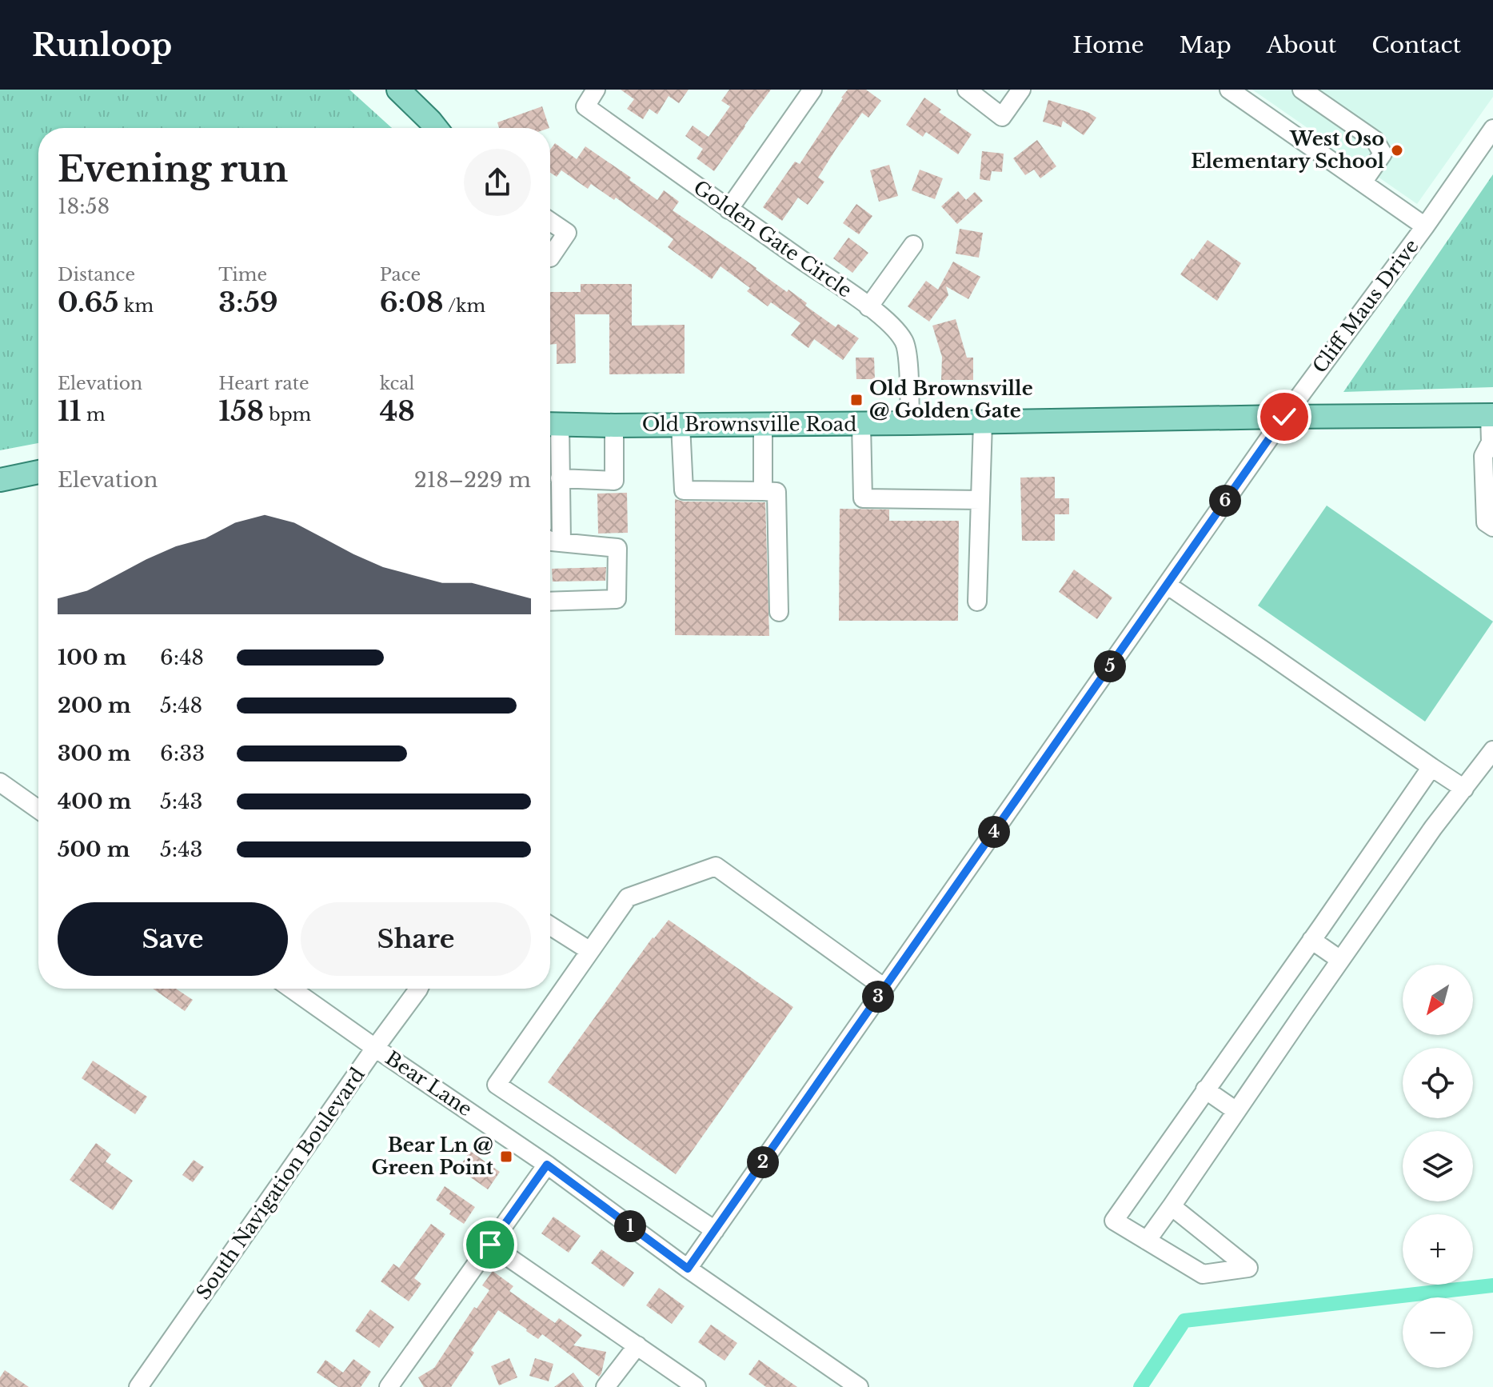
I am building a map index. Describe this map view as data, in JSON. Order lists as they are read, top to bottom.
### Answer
{
  "streets": {
    "main road": ["Old Brownsville Road"],
    "street": [
      "Golden Gate Circle",
      "Cliff Maus Drive",
      "Bear Lane",
      "South Navigation Boulevard"
    ]
  },
  "crossings": [
    ["Golden Gate Circle", "Old Brownsville Road"],
    ["Cliff Maus Drive", "Old Brownsville Road"],
    ["Cliff Maus Drive", "Bear Lane"],
    ["Bear Lane", "South Navigation Boulevard"]
  ],
  "places": {
    "other": ["West Oso Elementary School"],
    "transit": ["Old Brownsville @ Golden Gate", "Bear Ln @ Green Point"]
  },
  "north": "bottom left",
  "page": {
    "header": "Runloop",
    "nav": [
      "Home",
      "Map",
      "About",
      "Contact"
    ],
    "heading": ["Evening run", "18:58"],
    "stats": [
      ["Distance", "0.65 km"],
      ["Time", "3:59"],
      ["Pace", "6:08 /km"],
      ["Elevation", "11 m"],
      ["Heart rate", "158 bpm"],
      ["kcal", "48"]
    ],
    "chart": ["Elevation", "218–229 m"],
    "pins": [
      "6",
      "5",
      "4",
      "3",
      "2",
      "1"
    ],
    "list": [
      {
        "name": "100 m",
        "note": "6:48"
      },
      {
        "name": "200 m",
        "note": "5:48"
      },
      {
        "name": "300 m",
        "note": "6:33"
      },
      {
        "name": "400 m",
        "note": "5:43"
      },
      {
        "name": "500 m",
        "note": "5:43"
      }
    ],
    "buttons": ["Save", "Share"],
    "map_buttons": ["+", "−"]
  }
}
